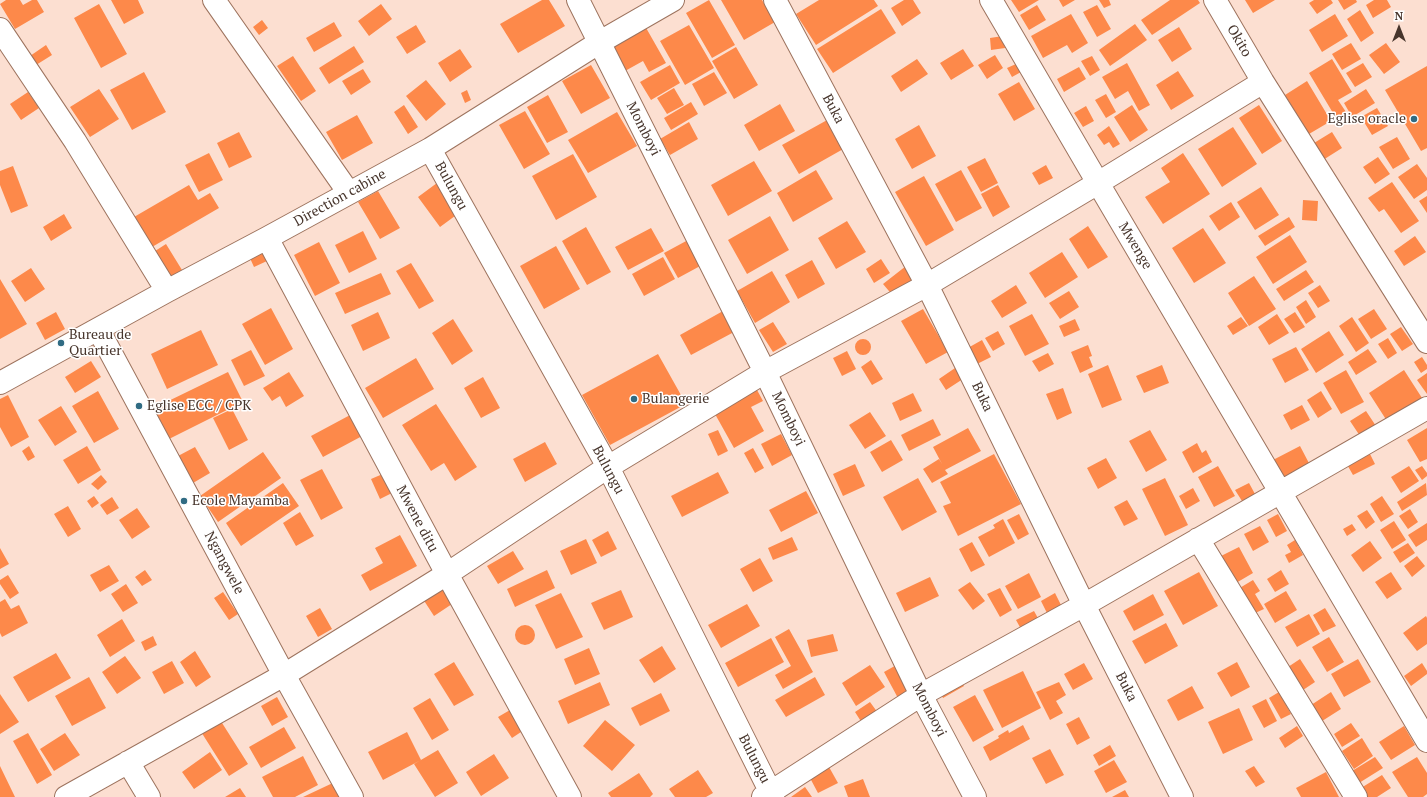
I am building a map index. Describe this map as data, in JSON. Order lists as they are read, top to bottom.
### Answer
{
  "streets": {
    "street": [
      "Okito",
      "Buka",
      "Momboyi",
      "Bulungu",
      "Direction cabine",
      "Mwenge",
      "Mwene ditu",
      "Ngangwele"
    ]
  },
  "crossings": [
    ["Momboyi", "Direction cabine"],
    ["Bulungu", "Direction cabine"],
    ["Direction cabine", "Mwene ditu"],
    ["Direction cabine", "Ngangwele"]
  ],
  "places": [
    "Eglise oracle",
    "Bureau de Quartier",
    "Bulangerie",
    "Eglise ECC / CPK",
    "Ecole Mayamba"
  ],
  "north": "top"
}
